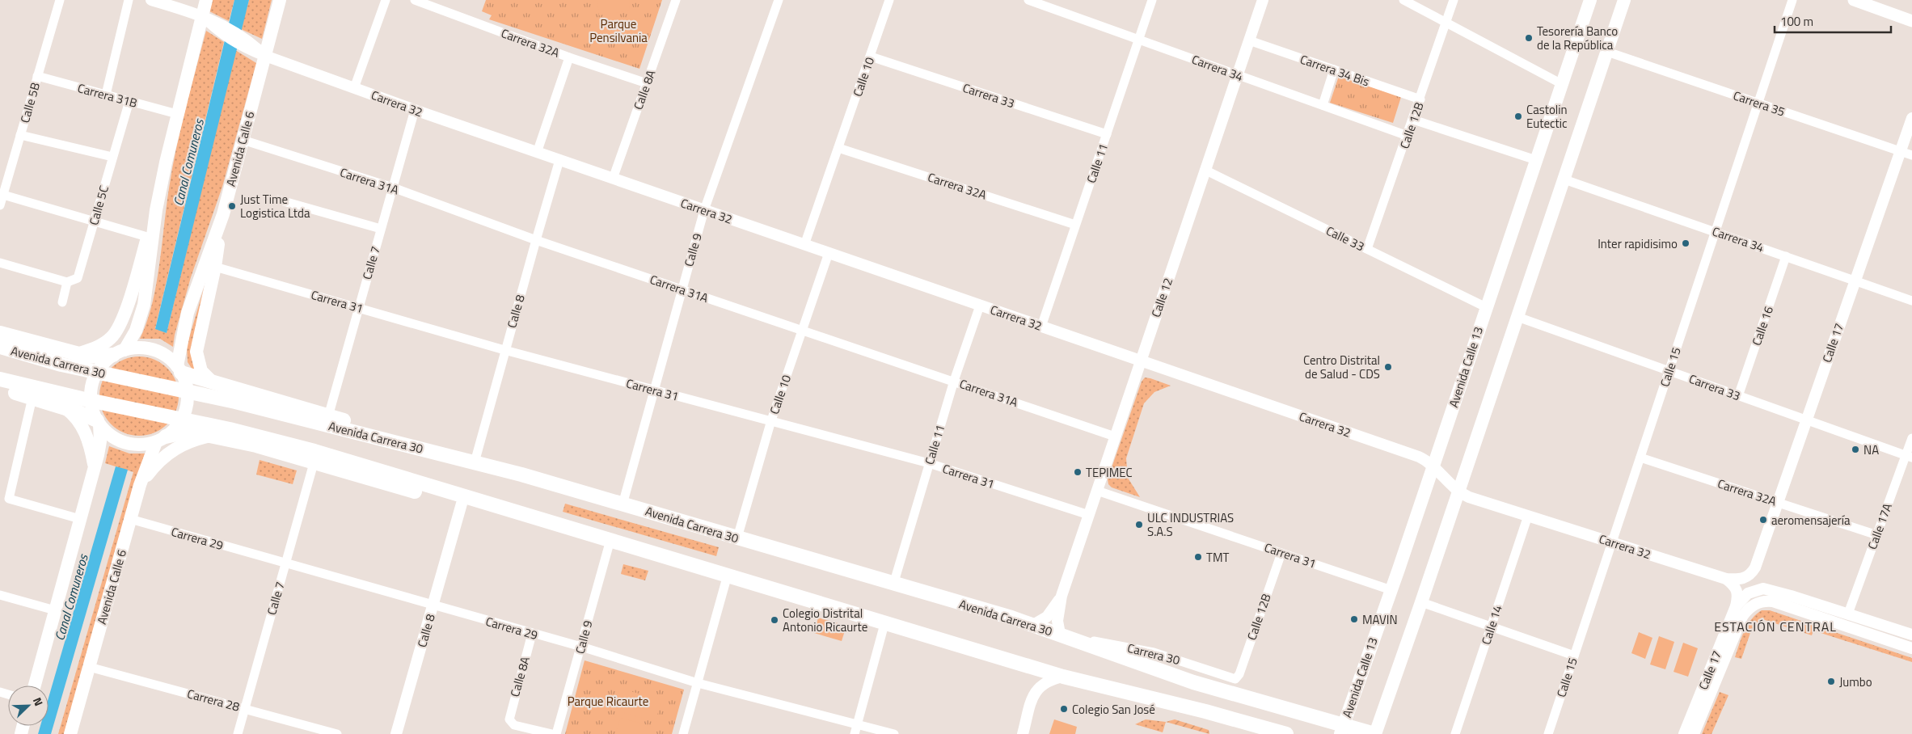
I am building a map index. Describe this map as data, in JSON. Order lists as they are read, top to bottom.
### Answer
{
  "streets": {
    "highway": ["Avenida Carrera 30"],
    "main road": ["Avenida Calle 6", "Avenida Calle 13"],
    "street": [
      "Carrera 32A",
      "Carrera 34",
      "Carrera 34 Bis",
      "Calle 10",
      "Calle 8A",
      "Carrera 31B",
      "Carrera 33",
      "Calle 5B",
      "Carrera 32",
      "Carrera 35",
      "Calle 12B",
      "Calle 11",
      "Carrera 31A",
      "Calle 5C",
      "Calle 33",
      "Calle 9",
      "Calle 7",
      "Calle 12",
      "Carrera 31",
      "Calle 8",
      "Calle 16",
      "Calle 17",
      "Calle 15",
      "Calle 17A",
      "Carrera 29",
      "Calle 14",
      "Carrera 30",
      "Carrera 28"
    ]
  },
  "crossings": [
    ["Carrera 32A", "Calle 10"],
    ["Carrera 32A", "Calle 8A"],
    ["Carrera 32A", "Calle 11"],
    ["Carrera 32A", "Calle 17"],
    ["Carrera 32A", "Calle 15"],
    ["Carrera 32A", "Calle 17A"],
    ["Carrera 34", "Calle 12B"],
    ["Carrera 34", "Calle 11"],
    ["Carrera 34", "Calle 12"],
    ["Carrera 34", "Calle 16"],
    ["Carrera 34", "Calle 17"],
    ["Carrera 34", "Calle 15"],
    ["Carrera 34 Bis", "Calle 12B"],
    ["Carrera 34 Bis", "Calle 12"],
    ["Calle 10", "Carrera 33"],
    ["Calle 10", "Carrera 32"],
    ["Calle 10", "Carrera 31A"],
    ["Calle 10", "Carrera 31"],
    ["Calle 10", "Avenida Carrera 30"],
    ["Calle 8A", "Carrera 32"],
    ["Calle 8A", "Carrera 29"],
    ["Carrera 31B", "Calle 5B"],
    ["Carrera 31B", "Calle 5C"],
    ["Carrera 33", "Calle 11"],
    ["Carrera 33", "Calle 16"],
    ["Carrera 33", "Calle 17"],
    ["Carrera 33", "Calle 15"],
    ["Carrera 33", "Calle 17A"],
    ["Carrera 32", "Avenida Calle 6"],
    ["Carrera 32", "Calle 11"],
    ["Carrera 32", "Calle 9"],
    ["Carrera 32", "Calle 7"],
    ["Carrera 32", "Calle 12"],
    ["Carrera 32", "Calle 8"],
    ["Carrera 32", "Calle 17"],
    ["Carrera 32", "Avenida Calle 13"],
    ["Carrera 32", "Calle 15"],
    ["Carrera 32", "Calle 14"],
    ["Carrera 35", "Calle 17"],
    ["Carrera 35", "Calle 15"],
    ["Calle 12B", "Calle 33"],
    ["Calle 12B", "Carrera 31"],
    ["Calle 12B", "Carrera 30"],
    ["Avenida Calle 6", "Carrera 31A"],
    ["Avenida Calle 6", "Carrera 29"],
    ["Avenida Calle 6", "Carrera 28"],
    ["Calle 11", "Carrera 31A"],
    ["Calle 11", "Carrera 31"],
    ["Calle 11", "Avenida Carrera 30"],
    ["Carrera 31A", "Calle 9"],
    ["Carrera 31A", "Calle 7"],
    ["Carrera 31A", "Calle 12"],
    ["Carrera 31A", "Calle 8"],
    ["Calle 33", "Calle 12"],
    ["Calle 33", "Avenida Calle 13"],
    ["Calle 9", "Carrera 31"],
    ["Calle 9", "Avenida Carrera 30"],
    ["Calle 9", "Carrera 29"],
    ["Calle 7", "Carrera 31"],
    ["Calle 7", "Carrera 29"],
    ["Calle 7", "Carrera 28"],
    ["Calle 12", "Carrera 31"],
    ["Calle 12", "Avenida Carrera 30"],
    ["Calle 12", "Carrera 30"],
    ["Carrera 31", "Calle 8"],
    ["Carrera 31", "Avenida Calle 13"],
    ["Calle 8", "Avenida Carrera 30"],
    ["Calle 8", "Carrera 29"],
    ["Avenida Carrera 30", "Carrera 30"]
  ],
  "districts": ["ESTACIÓN CENTRAL"],
  "water": ["Canal Comuneros"],
  "parks": ["Parque Pensilvania", "Parque Ricaurte"],
  "places": [
    "Tesorería Banco de la República",
    "Castolin Eutectic",
    "Just Time Logistica Ltda",
    "Inter rapidisimo",
    "Centro Distrital de Salud - CDS",
    "NA",
    "TEPIMEC",
    "aeromensajería",
    "ULC INDUSTRIAS S.A.S",
    "TMT",
    "MAVIN",
    "Colegio Distrital Antonio Ricaurte",
    "Jumbo",
    "Colegio San José"
  ],
  "scale_bar": "100 m",
  "north": "top right"
}
